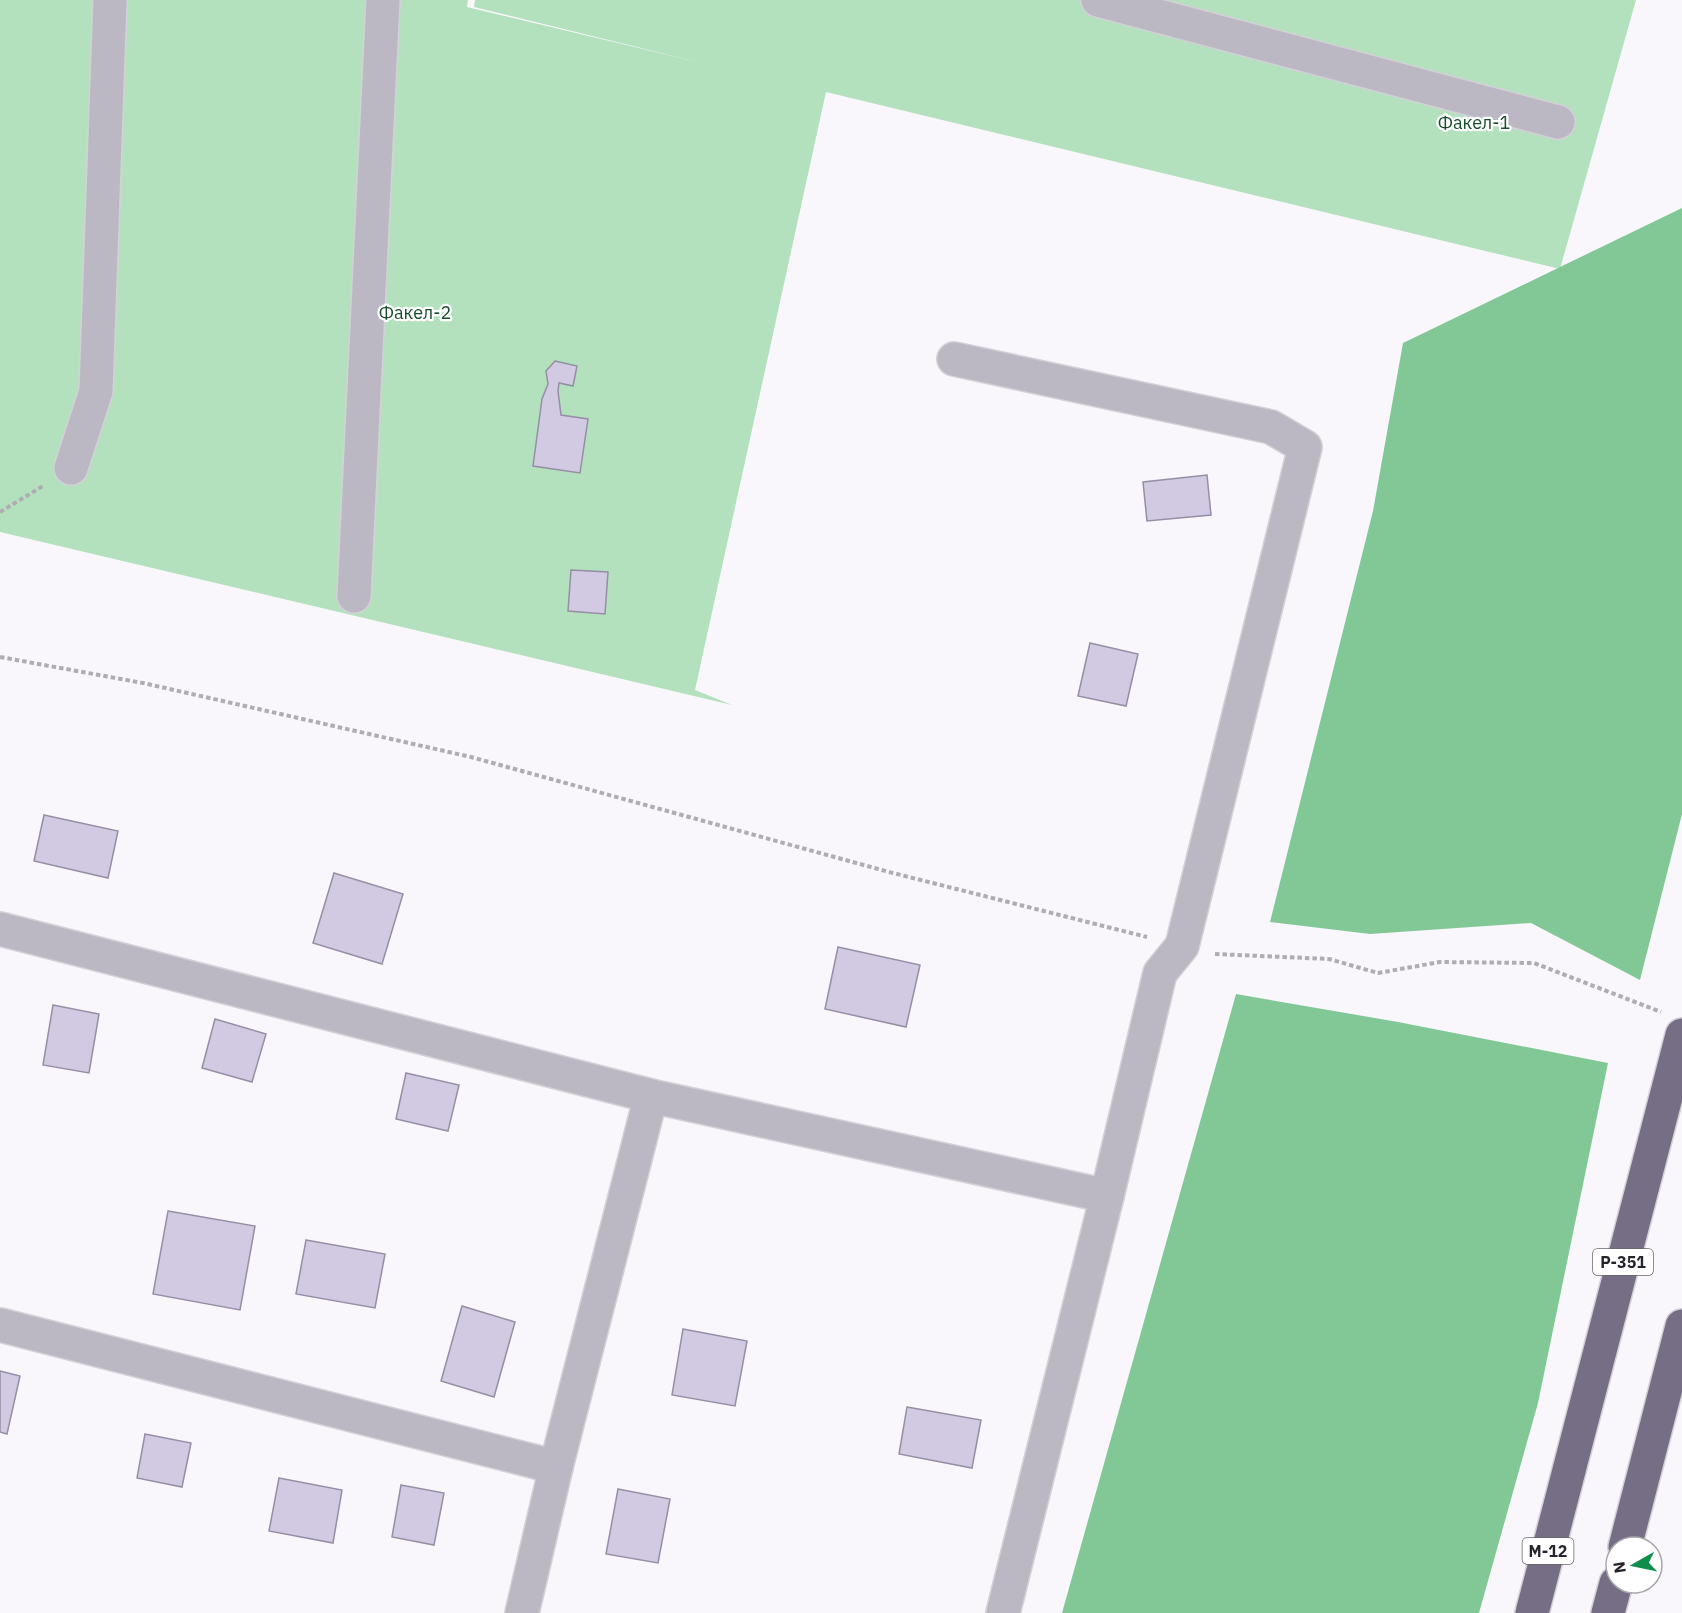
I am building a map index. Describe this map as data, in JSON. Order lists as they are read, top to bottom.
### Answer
{
  "streets": {
    "highway": ["Р-351", "М-12"]
  },
  "crossings": [
    ["Р-351", "М-12"]
  ],
  "parks": ["Факел-1", "Факел-2"],
  "north": "left"
}
